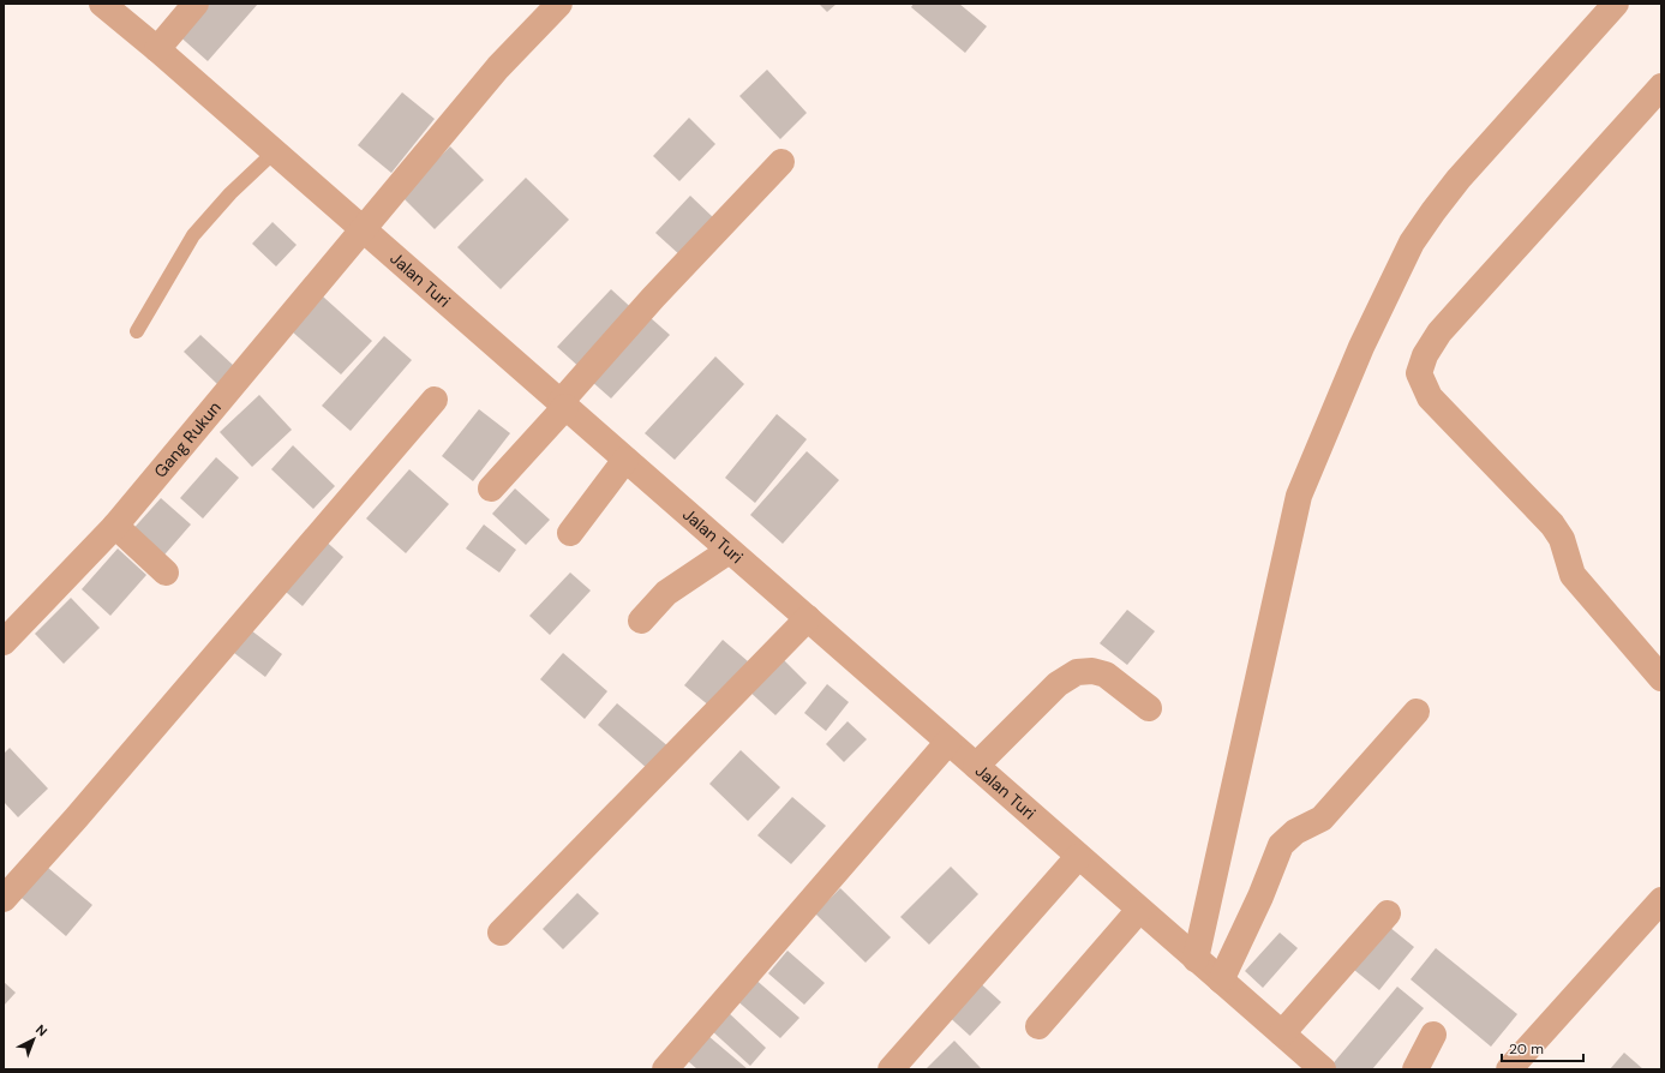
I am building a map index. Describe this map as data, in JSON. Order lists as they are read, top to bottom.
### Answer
{
  "streets": {
    "street": ["Jalan Turi", "Gang Rukun"]
  },
  "crossings": [
    ["Jalan Turi", "Gang Rukun"]
  ],
  "scale_bar": "20 m",
  "north": "top right"
}
